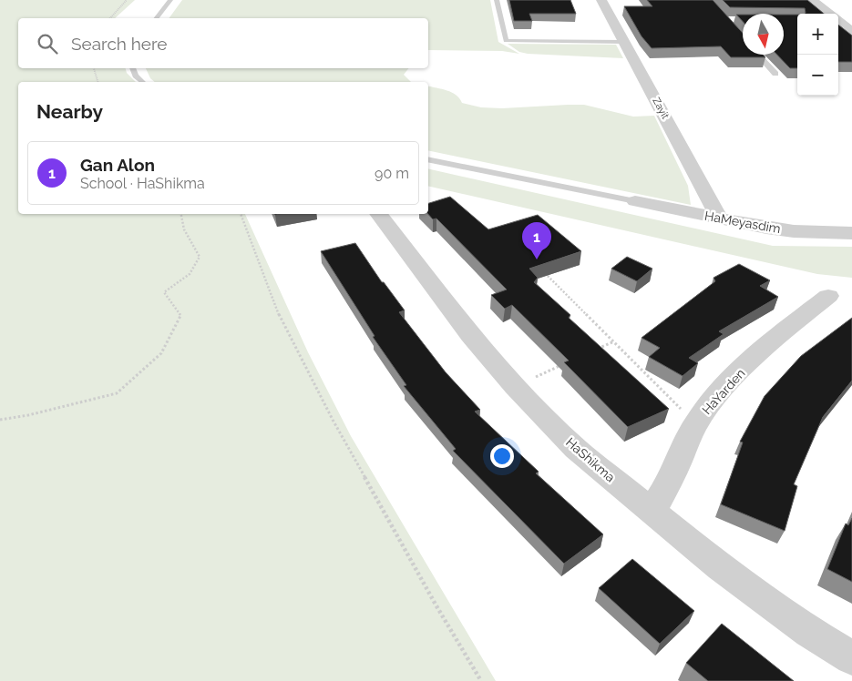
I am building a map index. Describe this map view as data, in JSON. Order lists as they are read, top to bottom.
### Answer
{
  "streets": {
    "street": [
      "Zayit",
      "HaMeyasdim",
      "HaYarden",
      "HaShikma"
    ]
  },
  "crossings": [
    ["Zayit", "HaMeyasdim"],
    ["HaYarden", "HaShikma"]
  ],
  "north": "bottom",
  "page": {
    "map_buttons": ["+", "−"],
    "search": "Search here",
    "heading": "Nearby",
    "list": [
      {
        "mark": "1",
        "name": "Gan Alon",
        "note": "School · HaShikma",
        "value": "90 m"
      }
    ],
    "pins": "1"
  }
}
